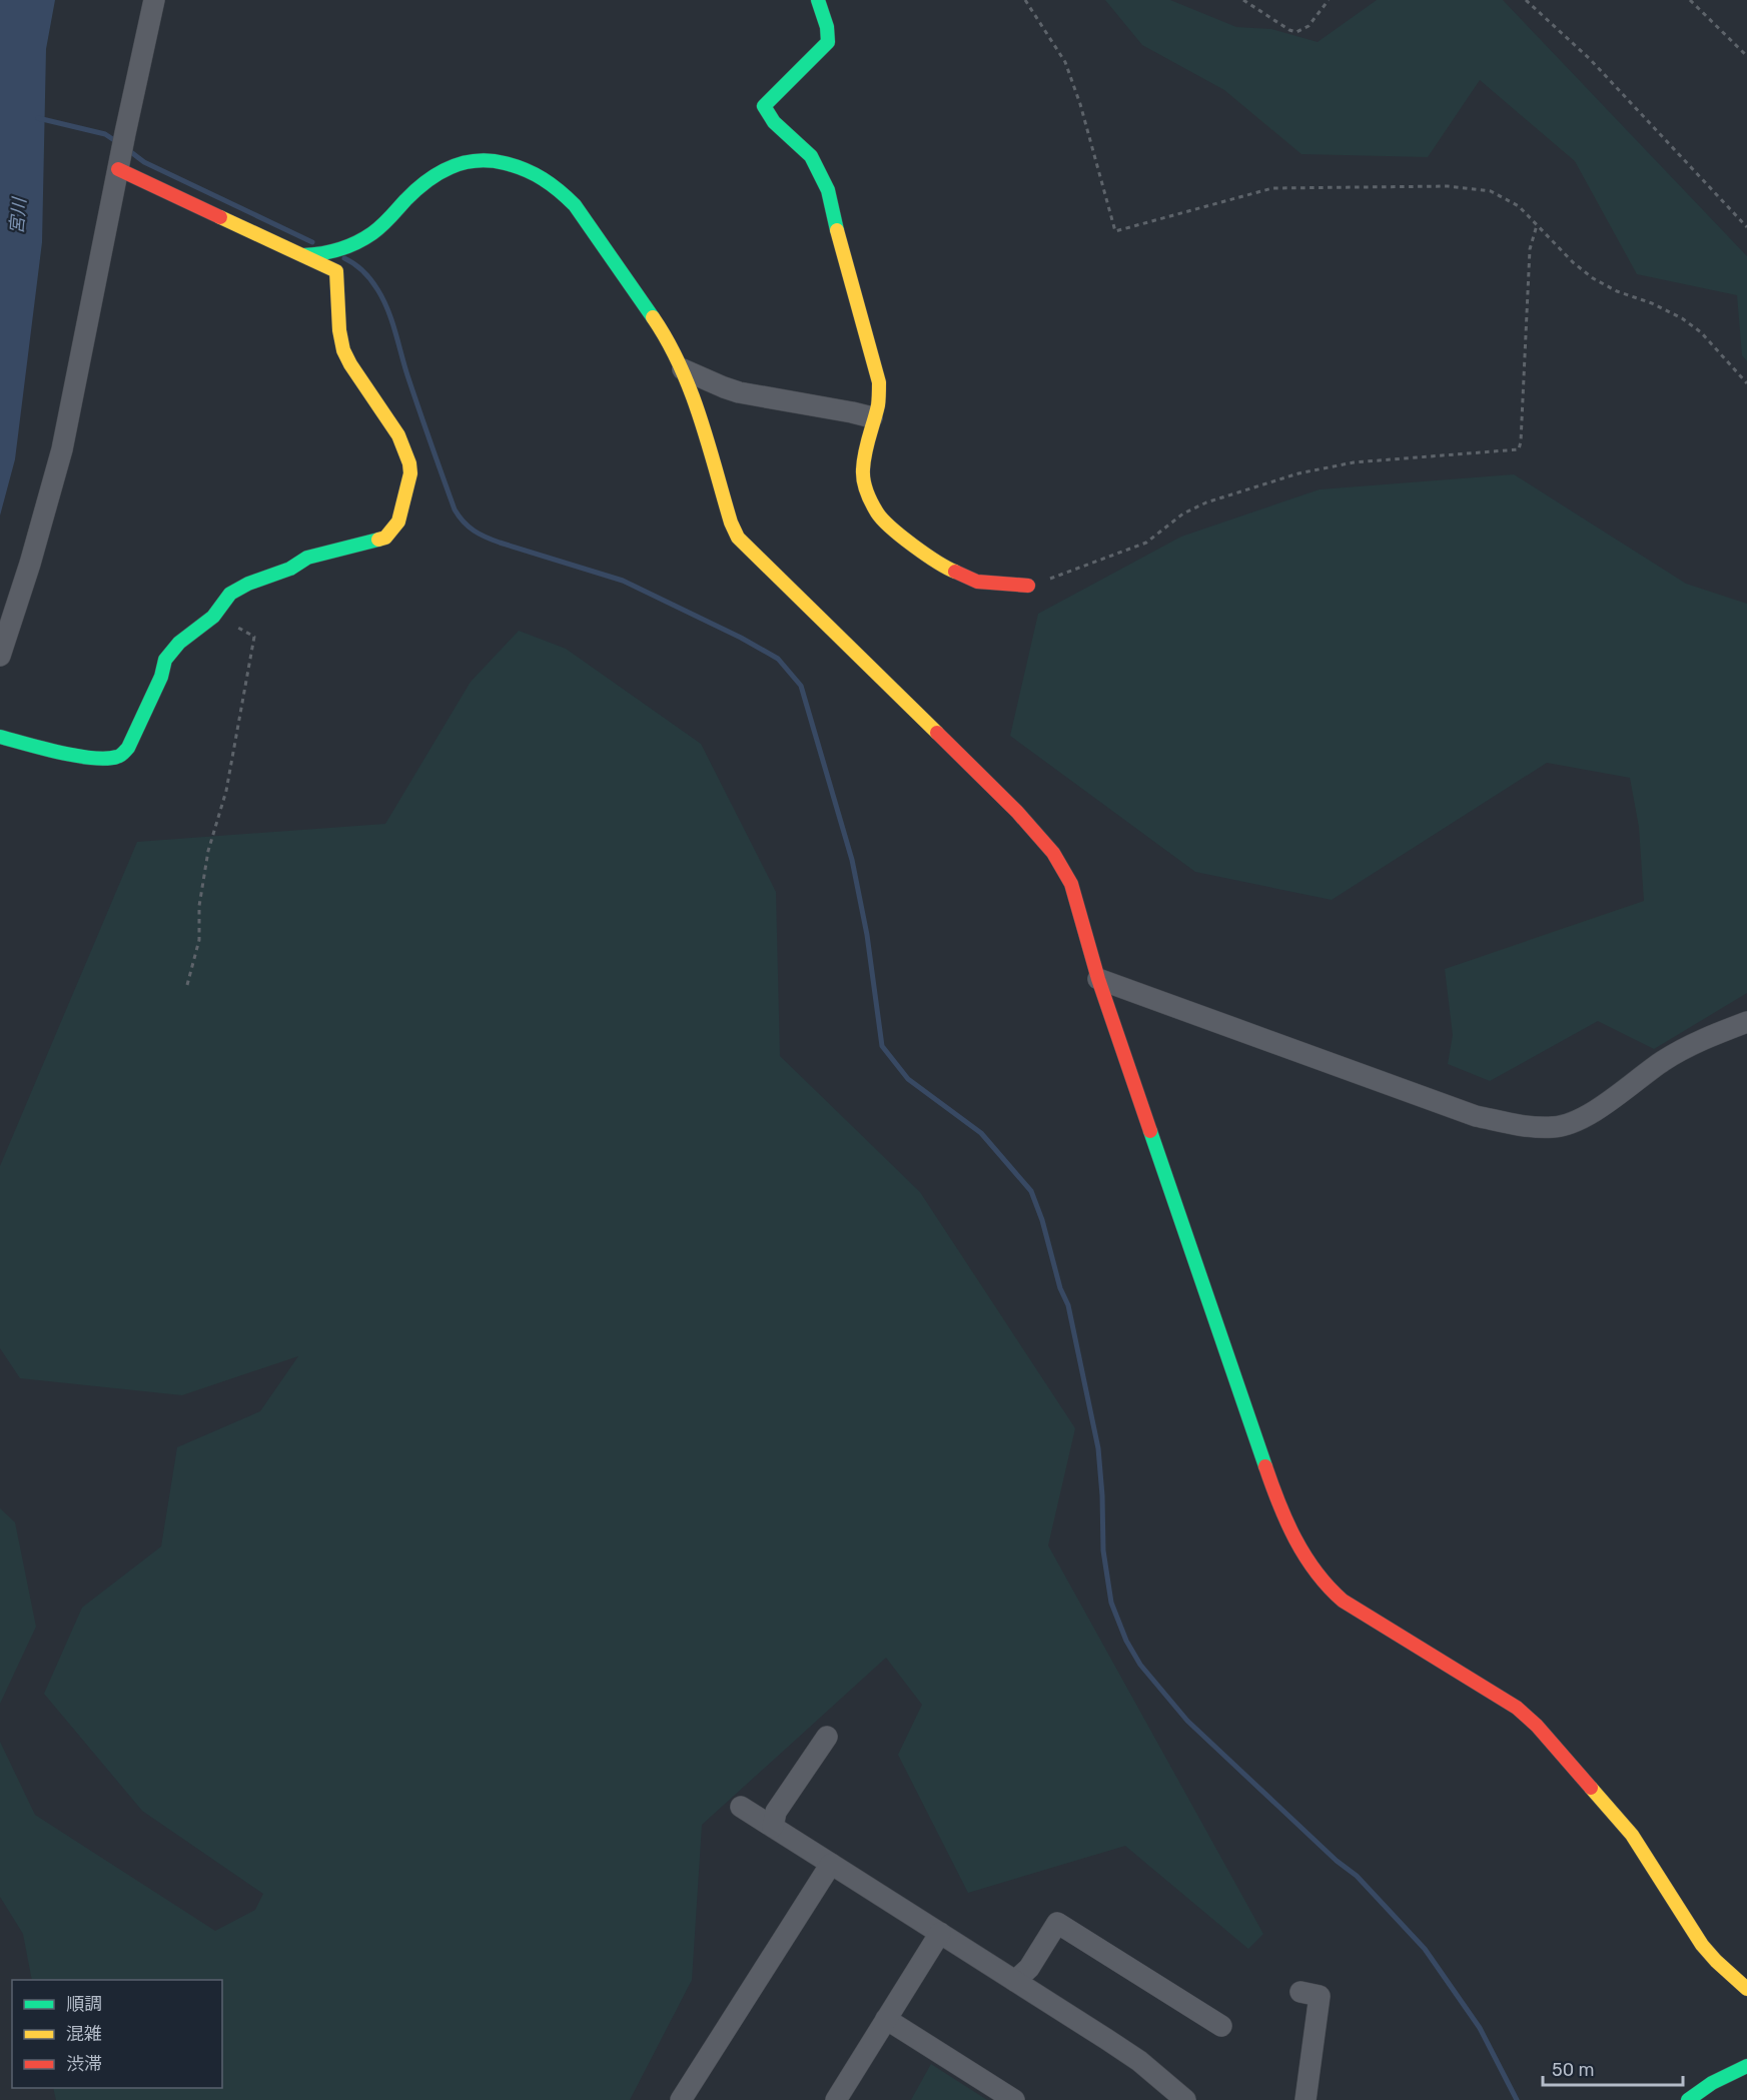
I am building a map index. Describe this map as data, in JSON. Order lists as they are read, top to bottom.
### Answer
{
  "water": ["宮川"],
  "legend": ["順調", "混雑", "渋滞"],
  "scale_bar": "50 m"
}
